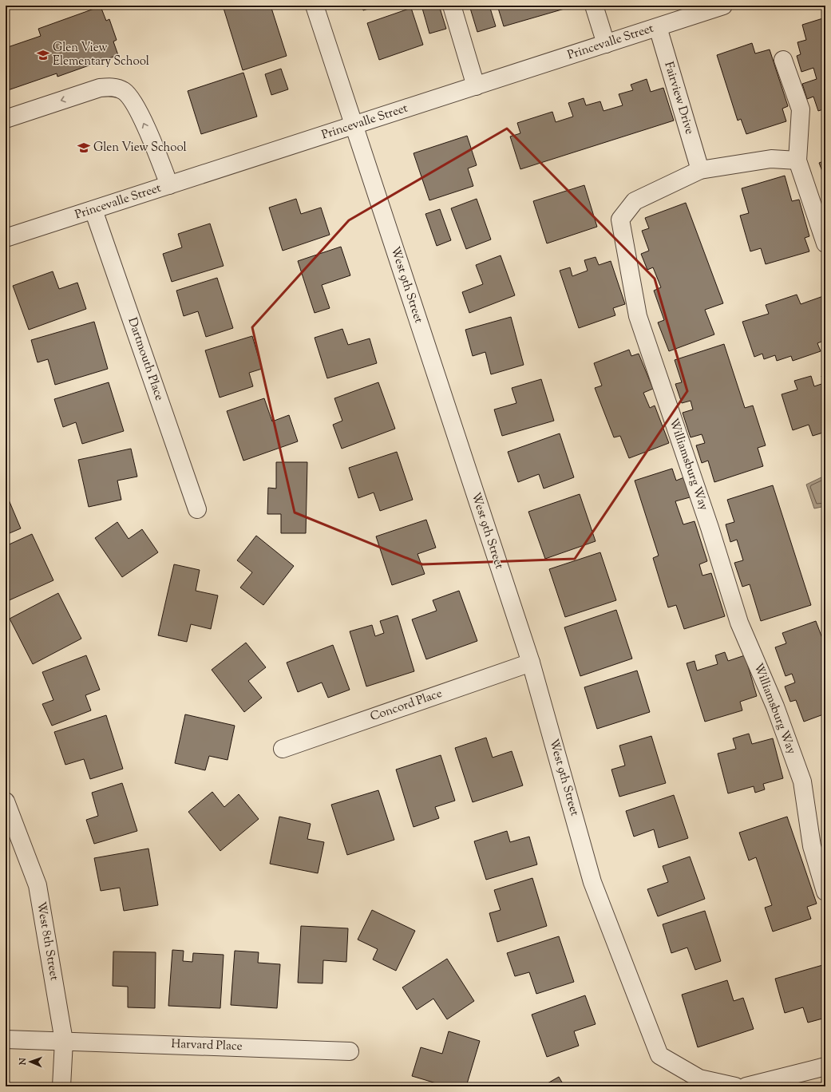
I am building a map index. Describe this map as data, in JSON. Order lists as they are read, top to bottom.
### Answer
{
  "streets": {
    "street": [
      "Princevalle Street",
      "Fairview Drive",
      "West 9th Street",
      "Dartmouth Place",
      "Williamsburg Way",
      "Concord Place",
      "West 8th Street",
      "Harvard Place"
    ]
  },
  "crossings": [
    ["Princevalle Street", "Fairview Drive"],
    ["Princevalle Street", "West 9th Street"],
    ["Princevalle Street", "Dartmouth Place"],
    ["Fairview Drive", "Williamsburg Way"],
    ["West 9th Street", "Concord Place"],
    ["West 8th Street", "Harvard Place"]
  ],
  "places": {
    "school or university": ["Glen View Elementary School", "Glen View School"]
  },
  "north": "left"
}
